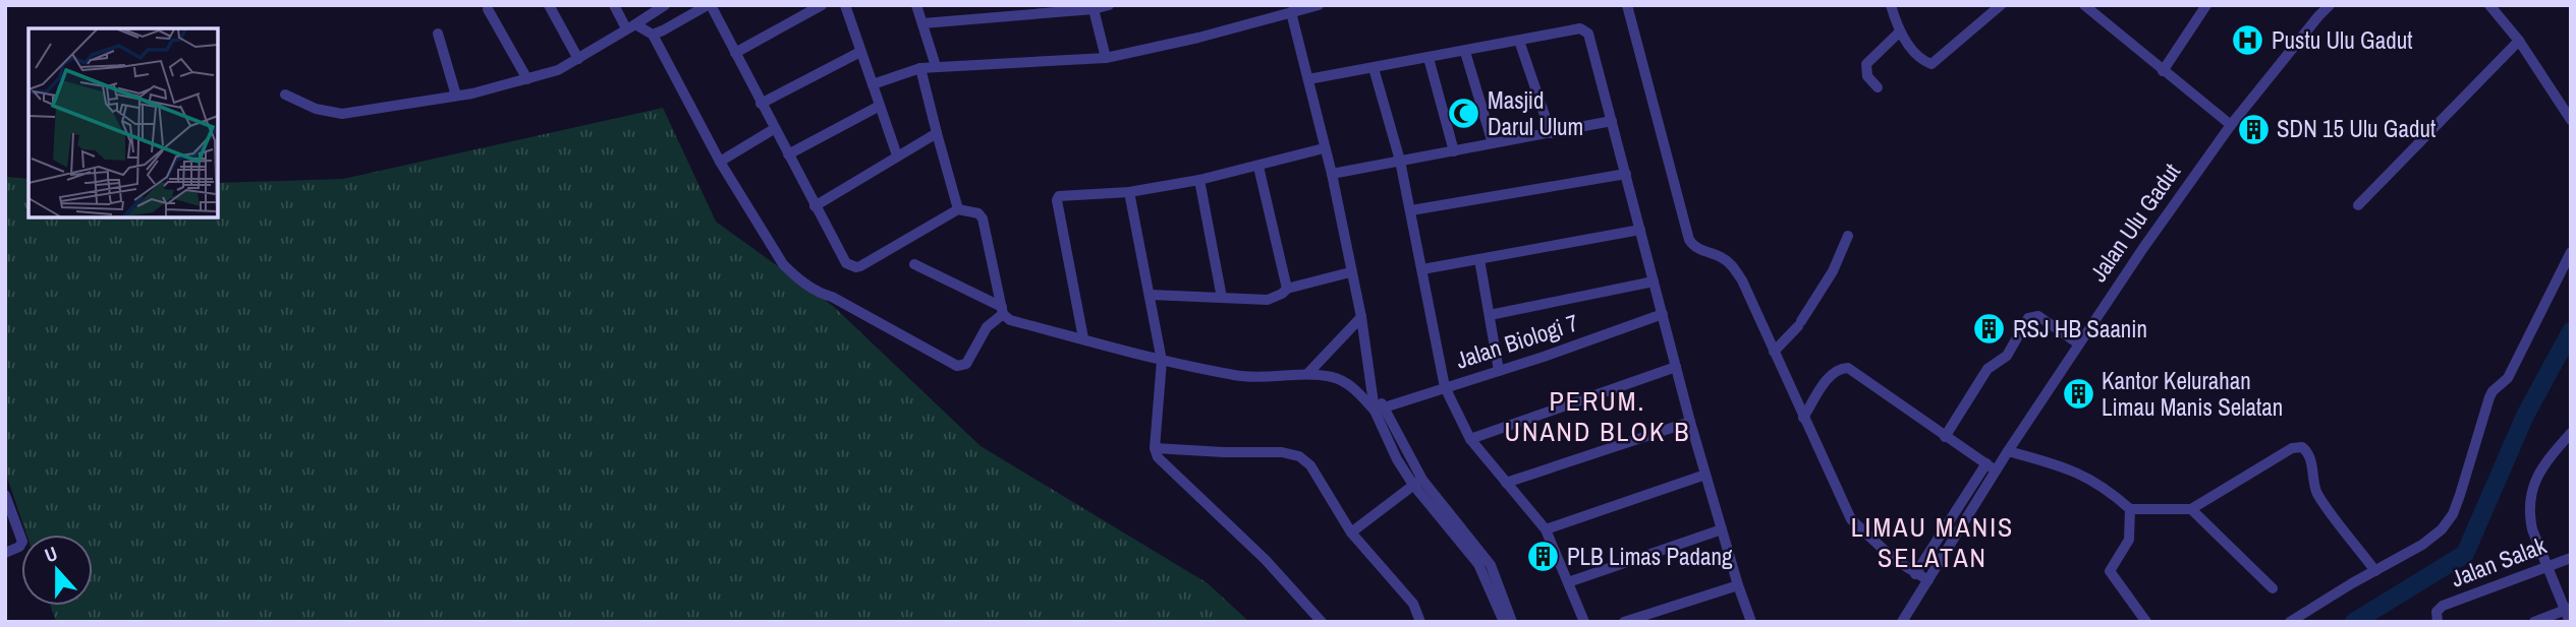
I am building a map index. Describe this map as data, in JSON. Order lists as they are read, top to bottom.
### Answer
{
  "streets": {
    "street": ["Jalan Ulu Gadut", "Jalan Biologi 7", "Jalan Salak"]
  },
  "districts": ["PERUM. UNAND BLOK B", "LIMAU MANIS SELATAN"],
  "places": {
    "hospital": ["Pustu Ulu Gadut"],
    "mosque": ["Masjid Darul Ulum"],
    "building": [
      "SDN 15 Ulu Gadut",
      "RSJ HB Saanin",
      "Kantor Kelurahan Limau Manis Selatan",
      "PLB Limas Padang"
    ]
  },
  "north": "top"
}
